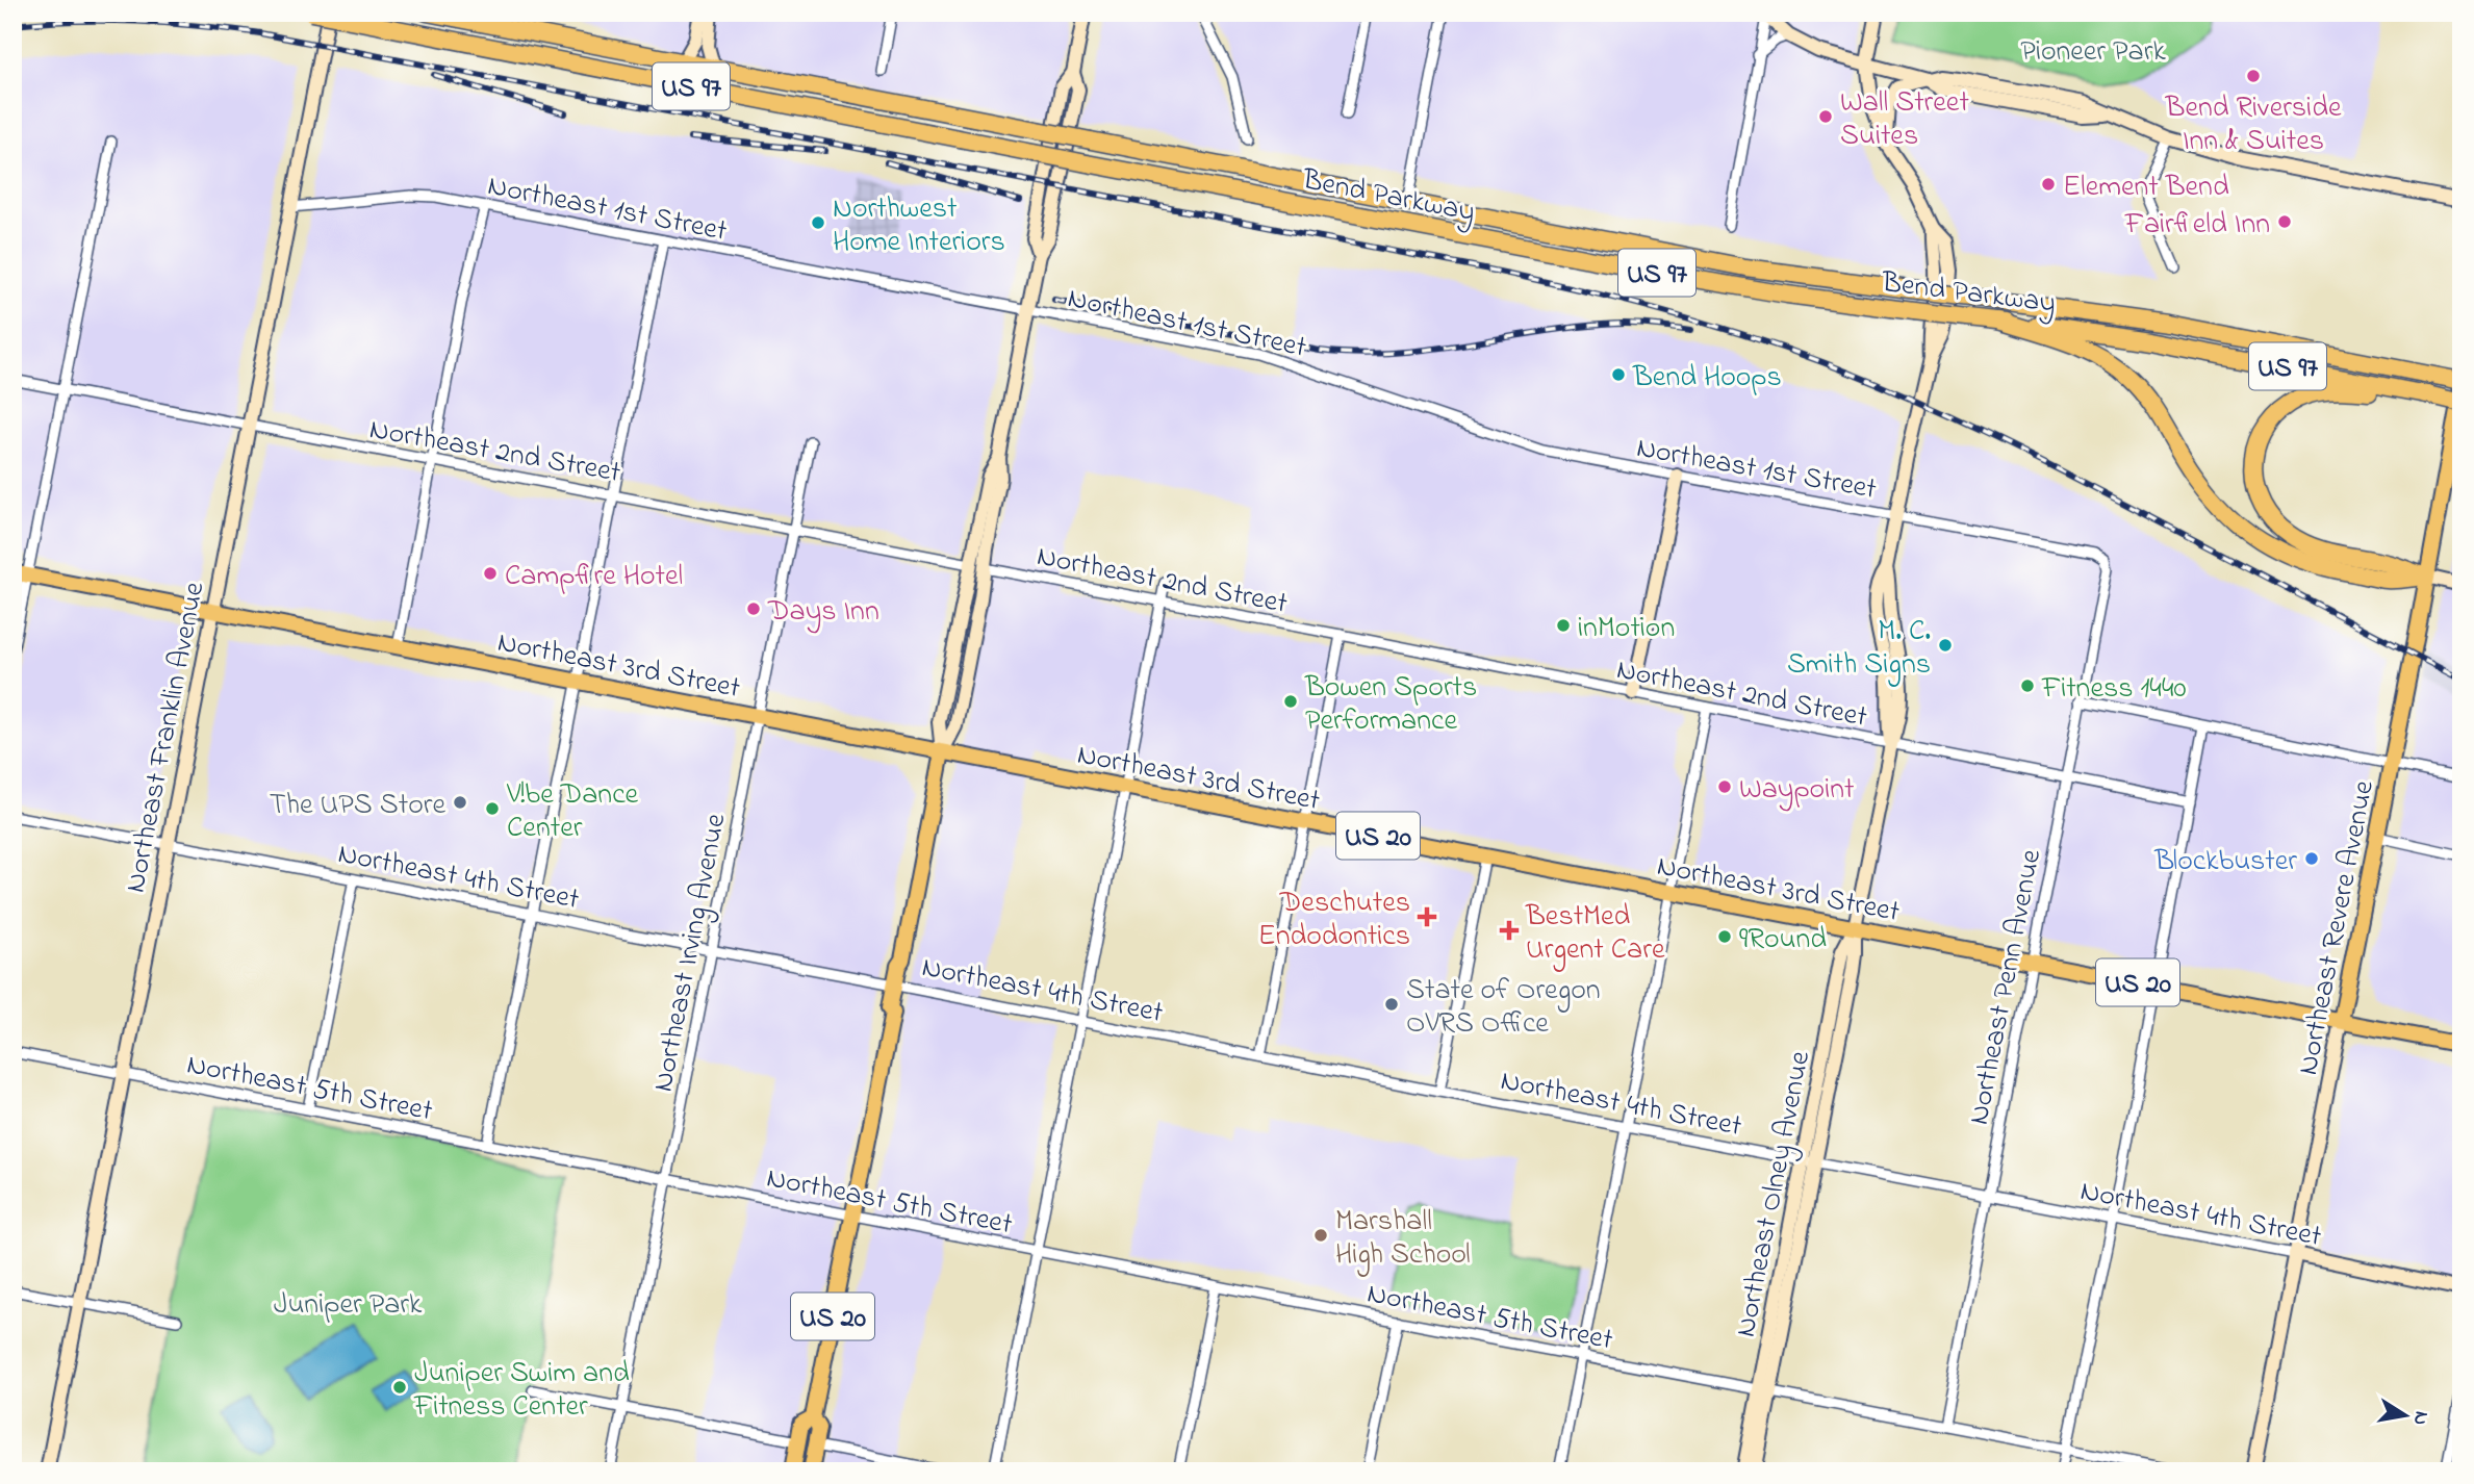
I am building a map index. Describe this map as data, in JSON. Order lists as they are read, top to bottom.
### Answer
{
  "streets": {
    "highway": ["US 97", "Bend Parkway"],
    "main road": [
      "Northeast 3rd Street",
      "Northeast Franklin Avenue",
      "US 20",
      "Northeast 4th Street",
      "Northeast Revere Avenue",
      "Northeast Olney Avenue"
    ],
    "street": [
      "Northeast 1st Street",
      "Northeast 2nd Street",
      "Northeast Irving Avenue",
      "Northeast Penn Avenue",
      "Northeast 5th Street"
    ]
  },
  "crossings": [
    ["Bend Parkway", "Northeast Revere Avenue"],
    ["Northeast 1st Street", "Northeast Franklin Avenue"],
    ["Northeast 1st Street", "Northeast Penn Avenue"],
    ["Northeast 1st Street", "Northeast Olney Avenue"],
    ["Northeast 2nd Street", "Northeast Franklin Avenue"],
    ["Northeast 2nd Street", "Northeast Irving Avenue"],
    ["Northeast 2nd Street", "Northeast Penn Avenue"],
    ["Northeast 2nd Street", "Northeast Olney Avenue"],
    ["Northeast 3rd Street", "Northeast Franklin Avenue"],
    ["Northeast 3rd Street", "US 20"],
    ["Northeast 3rd Street", "Northeast Revere Avenue"],
    ["Northeast 3rd Street", "Northeast Irving Avenue"],
    ["Northeast 3rd Street", "Northeast Penn Avenue"],
    ["Northeast 3rd Street", "Northeast Olney Avenue"],
    ["Northeast Franklin Avenue", "Northeast 4th Street"],
    ["Northeast Franklin Avenue", "Northeast 5th Street"],
    ["US 20", "Northeast 4th Street"],
    ["US 20", "Northeast 5th Street"],
    ["Northeast 4th Street", "Northeast Revere Avenue"],
    ["Northeast 4th Street", "Northeast Irving Avenue"],
    ["Northeast 4th Street", "Northeast Penn Avenue"],
    ["Northeast 4th Street", "Northeast Olney Avenue"],
    ["Northeast Irving Avenue", "Northeast 5th Street"],
    ["Northeast Penn Avenue", "Northeast 5th Street"],
    ["Northeast 5th Street", "Northeast Olney Avenue"]
  ],
  "parks": ["Pioneer Park", "Juniper Park"],
  "places": {
    "other": [
      "Bend Riverside Inn & Suites",
      "Wall Street Suites",
      "Element Bend",
      "Fairfield Inn",
      "Northwest Home Interiors",
      "Bend Hoops",
      "Campfire Hotel",
      "Days Inn",
      "inMotion",
      "M. C. Smith Signs",
      "Fitness 1440",
      "Bowen Sports Performance",
      "Waypoint",
      "The UPS Store",
      "V!be Dance Center",
      "Blockbuster",
      "9Round",
      "State of Oregon OVRS Office",
      "Marshall High School",
      "Juniper Swim and Fitness Center"
    ],
    "health": ["Deschutes Endodontics", "BestMed Urgent Care"]
  },
  "north": "right"
}
